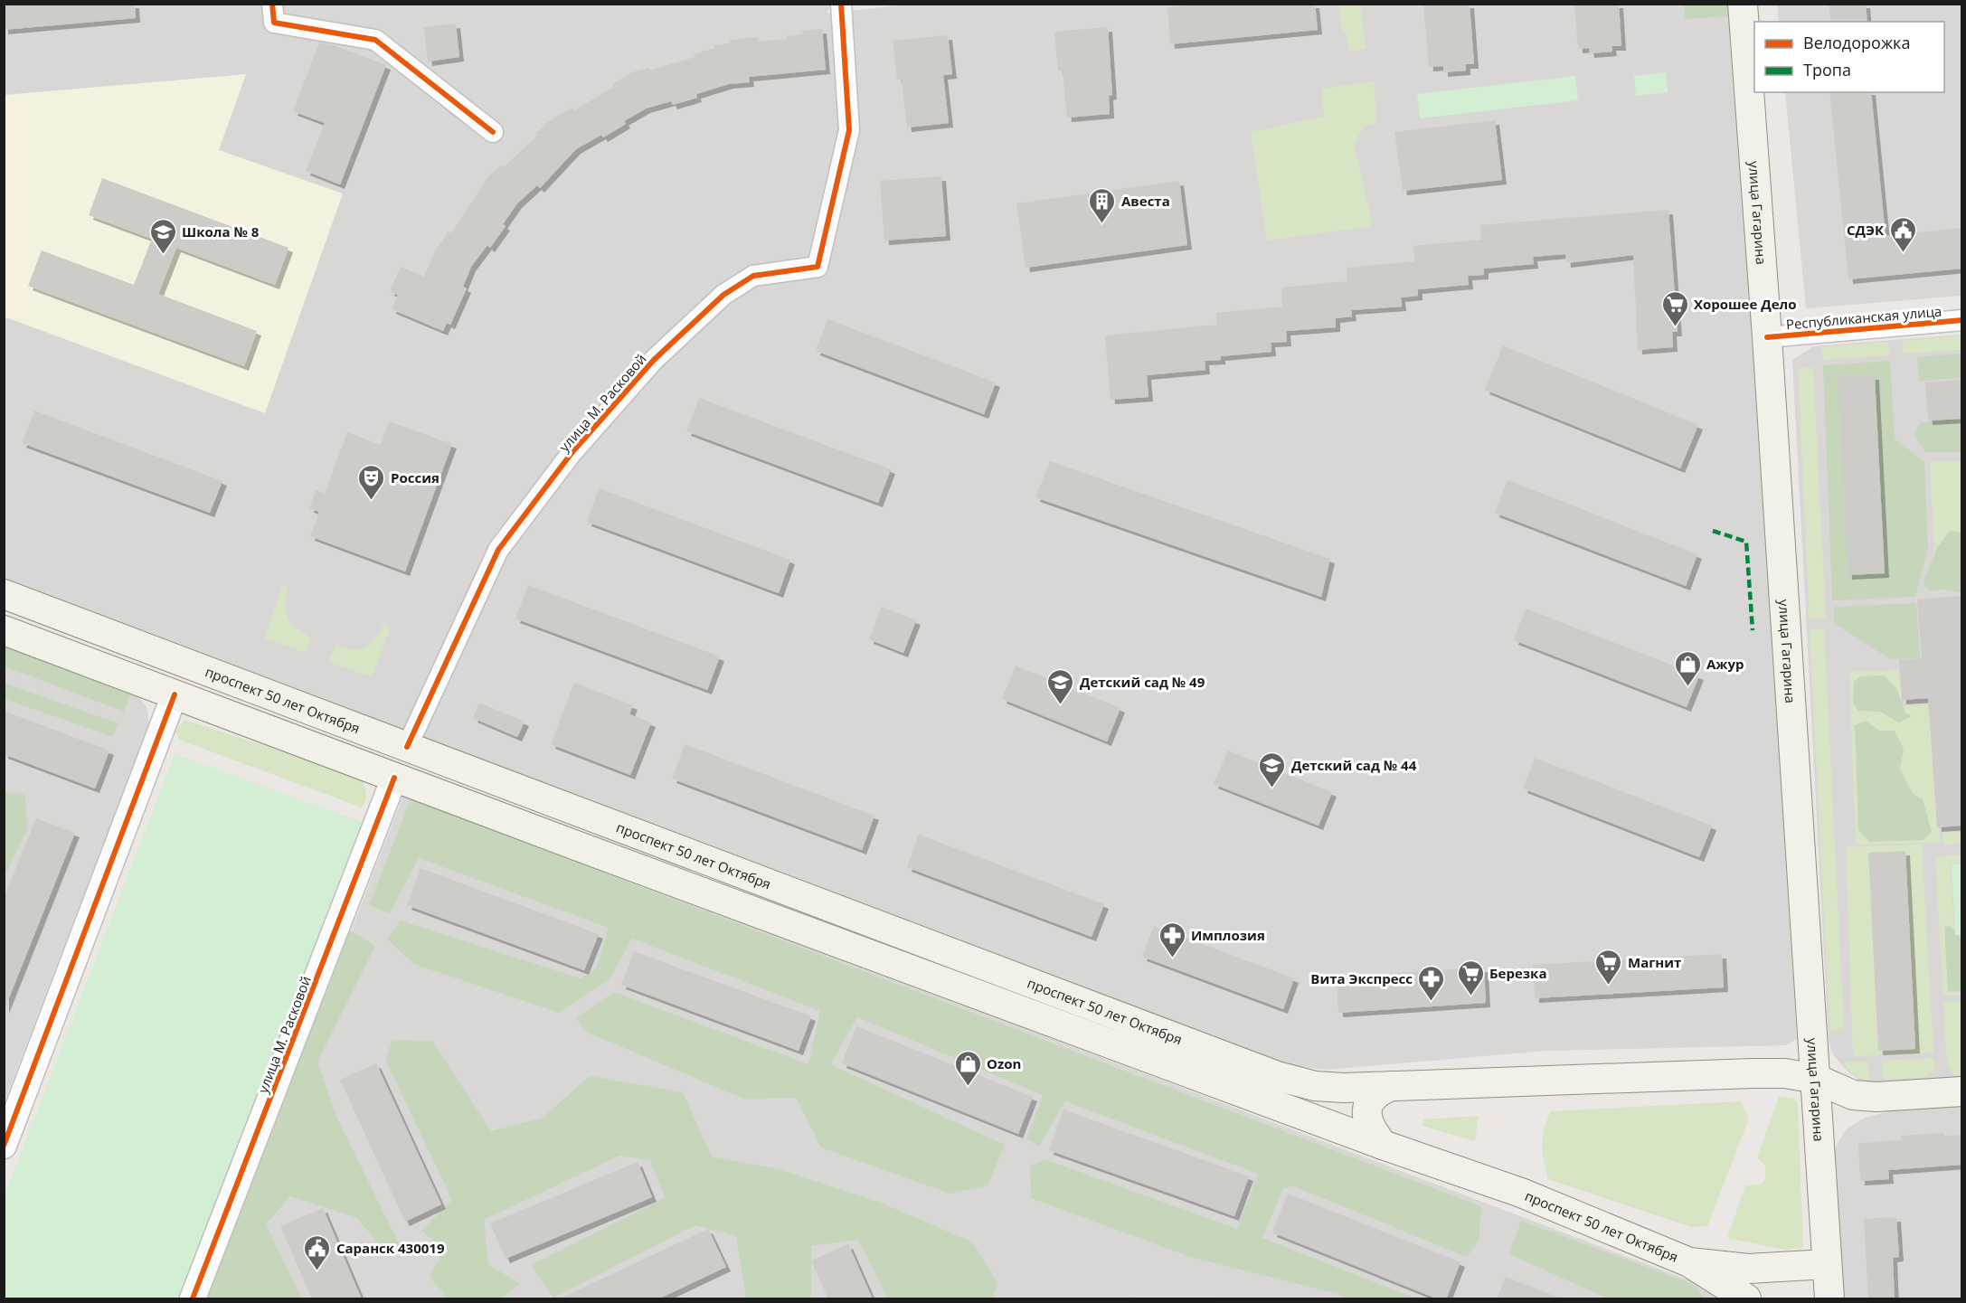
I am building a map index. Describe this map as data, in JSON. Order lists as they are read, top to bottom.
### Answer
{
  "streets": {
    "main road": ["улица Гагарина", "улица М. Расковой", "проспект 50 лет Октября"],
    "street": ["Республиканская улица"]
  },
  "crossings": [
    ["улица Гагарина", "Республиканская улица"],
    ["улица Гагарина", "проспект 50 лет Октября"],
    ["улица М. Расковой", "проспект 50 лет Октября"]
  ],
  "places": {
    "building": ["Авеста"],
    "public building": ["СДЭК", "Саранск 430019"],
    "school or university": ["Школа № 8", "Детский сад № 49", "Детский сад № 44"],
    "supermarket": ["Хорошее Дело", "Магнит", "Березка"],
    "theatre": ["Россия"],
    "shop": ["Ажур", "Ozon"],
    "pharmacy": ["Имплозия", "Вита Экспресс"]
  },
  "legend": ["Велодорожка", "Тропа"]
}
